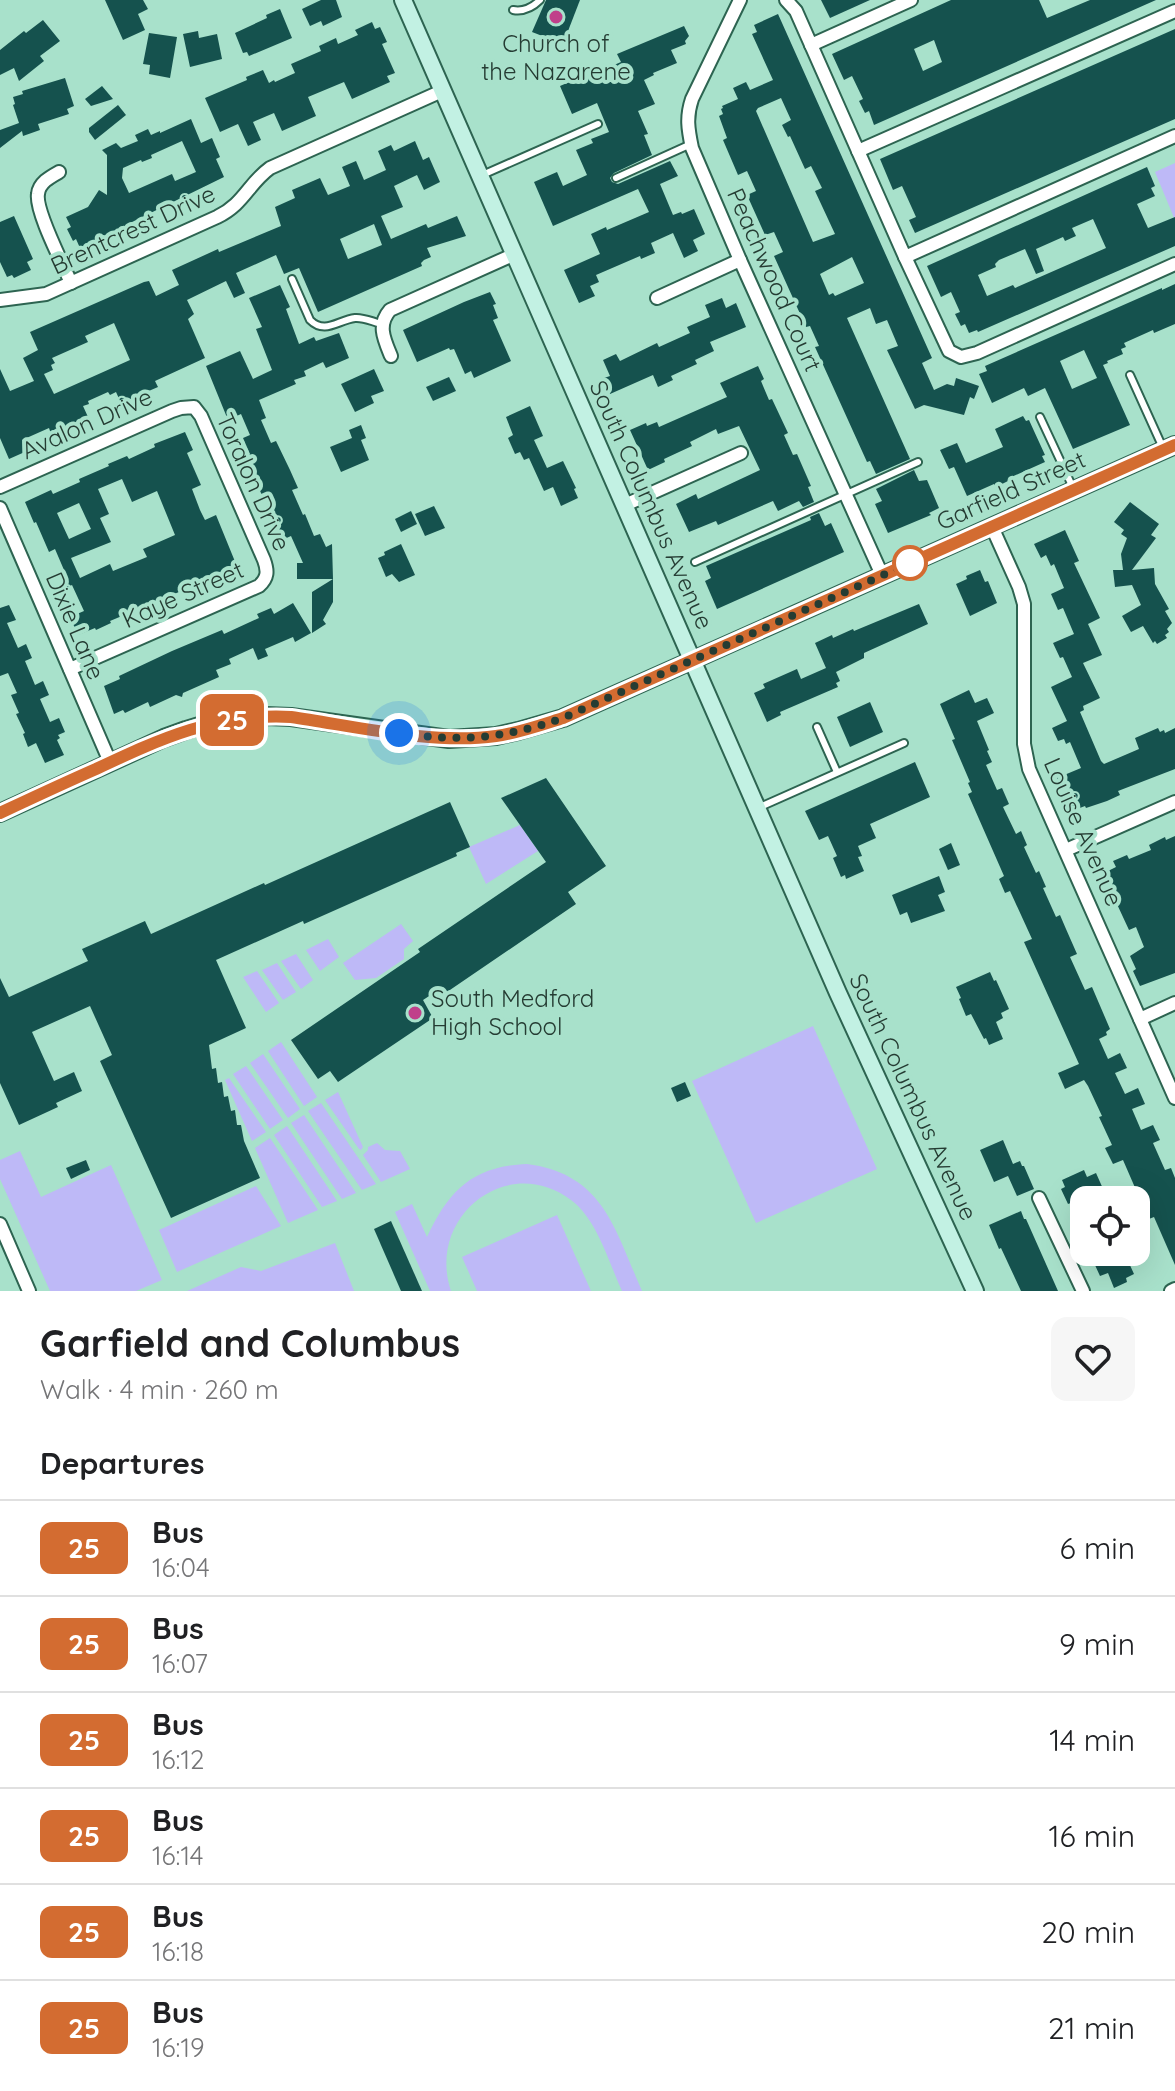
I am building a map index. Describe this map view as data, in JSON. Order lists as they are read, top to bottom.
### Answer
{
  "streets": {
    "main road": ["Garfield Street", "South Columbus Avenue"],
    "street": [
      "Brentcrest Drive",
      "Peachwood Court",
      "Avalon Drive",
      "Toralon Drive",
      "Kaye Street",
      "Dixie Lane",
      "Louise Avenue"
    ]
  },
  "crossings": [
    ["Brentcrest Drive", "South Columbus Avenue"],
    ["Peachwood Court", "Garfield Street"],
    ["Avalon Drive", "Toralon Drive"],
    ["Toralon Drive", "Kaye Street"],
    ["Garfield Street", "South Columbus Avenue"],
    ["Garfield Street", "Dixie Lane"],
    ["Garfield Street", "Louise Avenue"],
    ["Kaye Street", "Dixie Lane"]
  ],
  "places": ["Church of the Nazarene", "South Medford High School"],
  "lines": ["bus line 25"],
  "page": {
    "on_map": "25",
    "heading": [
      ["Garfield and Columbus", "Walk · 4 min · 260 m"],
      "Departures"
    ],
    "list": [
      {
        "mark": "25",
        "name": "Bus",
        "note": "16:04",
        "value": "6 min"
      },
      {
        "mark": "25",
        "name": "Bus",
        "note": "16:07",
        "value": "9 min"
      },
      {
        "mark": "25",
        "name": "Bus",
        "note": "16:12",
        "value": "14 min"
      },
      {
        "mark": "25",
        "name": "Bus",
        "note": "16:14",
        "value": "16 min"
      },
      {
        "mark": "25",
        "name": "Bus",
        "note": "16:18",
        "value": "20 min"
      },
      {
        "mark": "25",
        "name": "Bus",
        "note": "16:19",
        "value": "21 min"
      }
    ]
  }
}
